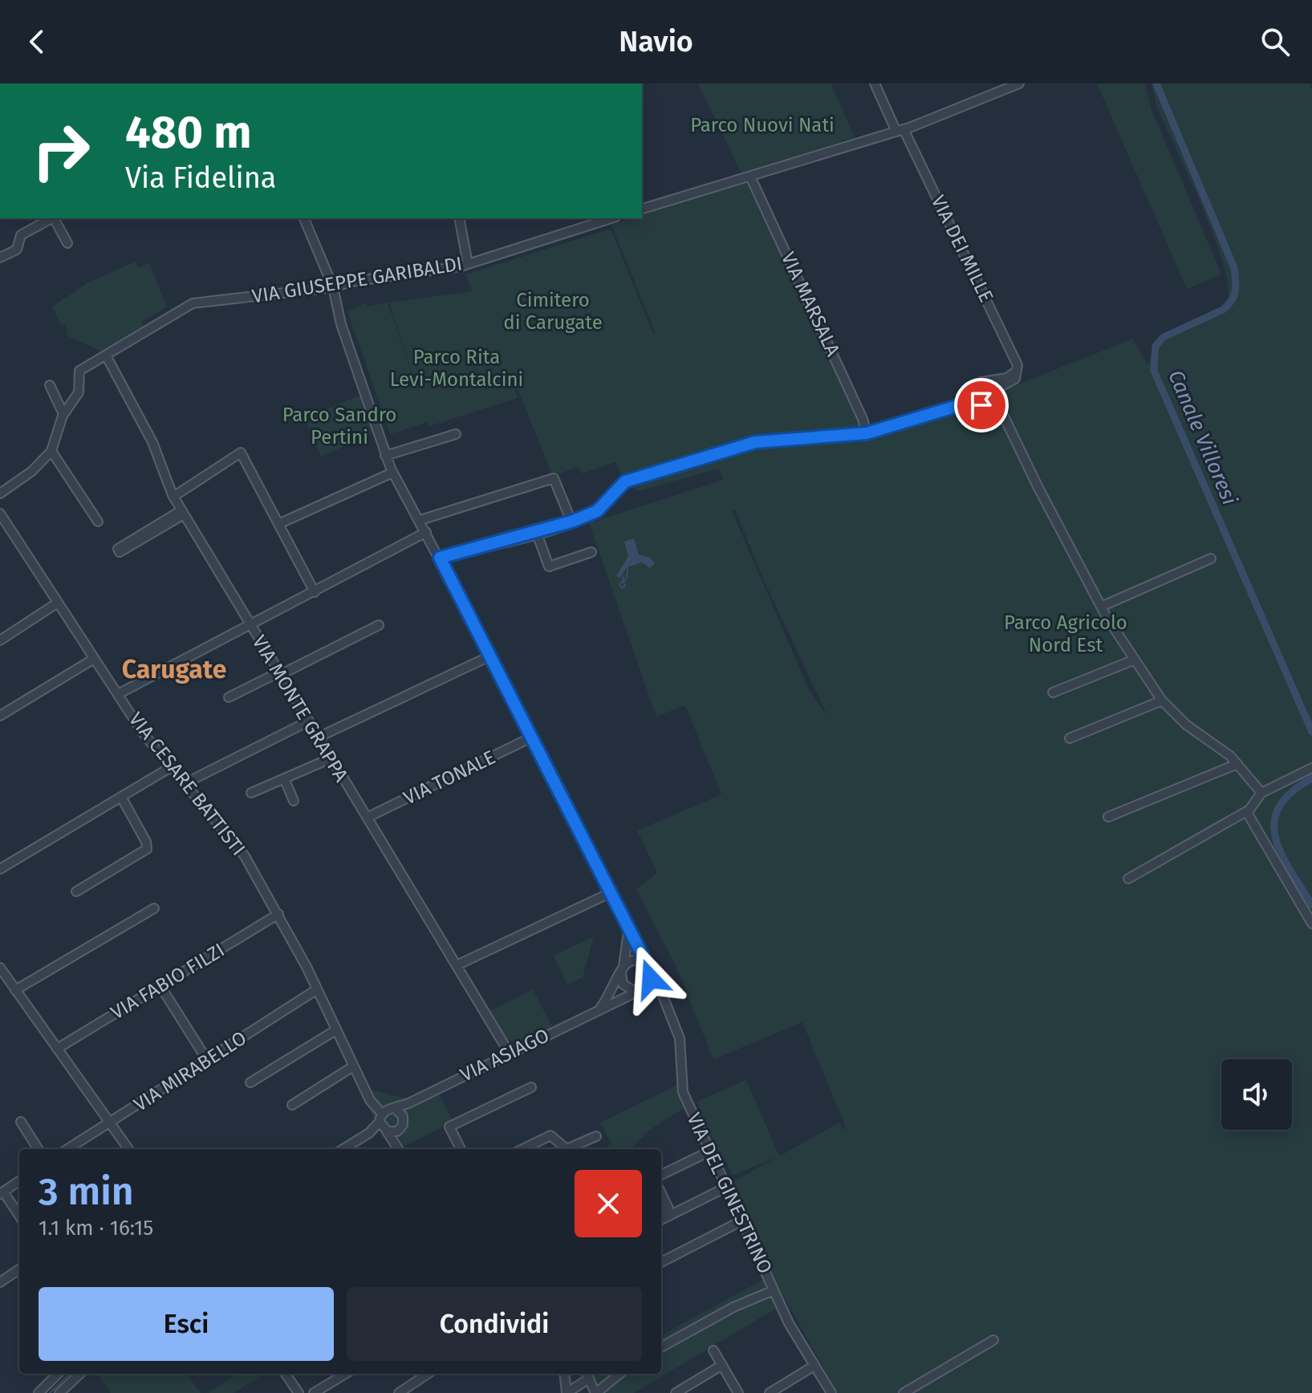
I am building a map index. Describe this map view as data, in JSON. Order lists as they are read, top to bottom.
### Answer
{
  "streets": {
    "street": [
      "VIA DEI MILLE",
      "VIA GIUSEPPE GARIBALDI",
      "VIA MARSALA",
      "VIA MONTE GRAPPA",
      "VIA TONALE",
      "VIA CESARE BATTISTI",
      "VIA FABIO FILZI",
      "VIA ASIAGO",
      "VIA MIRABELLO",
      "VIA DEL GINESTRINO"
    ]
  },
  "crossings": [
    ["VIA GIUSEPPE GARIBALDI", "VIA MONTE GRAPPA"],
    ["VIA GIUSEPPE GARIBALDI", "VIA DEL GINESTRINO"],
    ["VIA MONTE GRAPPA", "VIA TONALE"],
    ["VIA MONTE GRAPPA", "VIA ASIAGO"],
    ["VIA TONALE", "VIA DEL GINESTRINO"],
    ["VIA CESARE BATTISTI", "VIA FABIO FILZI"],
    ["VIA CESARE BATTISTI", "VIA ASIAGO"],
    ["VIA CESARE BATTISTI", "VIA MIRABELLO"],
    ["VIA ASIAGO", "VIA DEL GINESTRINO"]
  ],
  "districts": ["Carugate"],
  "water": ["Canale Villoresi"],
  "parks": [
    "Parco Nuovi Nati",
    "Cimitero di Carugate",
    "Parco Rita Levi-Montalcini",
    "Parco Sandro Pertini",
    "Parco Agricolo Nord Est"
  ],
  "page": {
    "header": "Navio",
    "turn": ["480 m", "Via Fidelina"],
    "heading": ["3 min", "1.1 km · 16:15"],
    "buttons": ["Esci", "Condividi"]
  }
}
